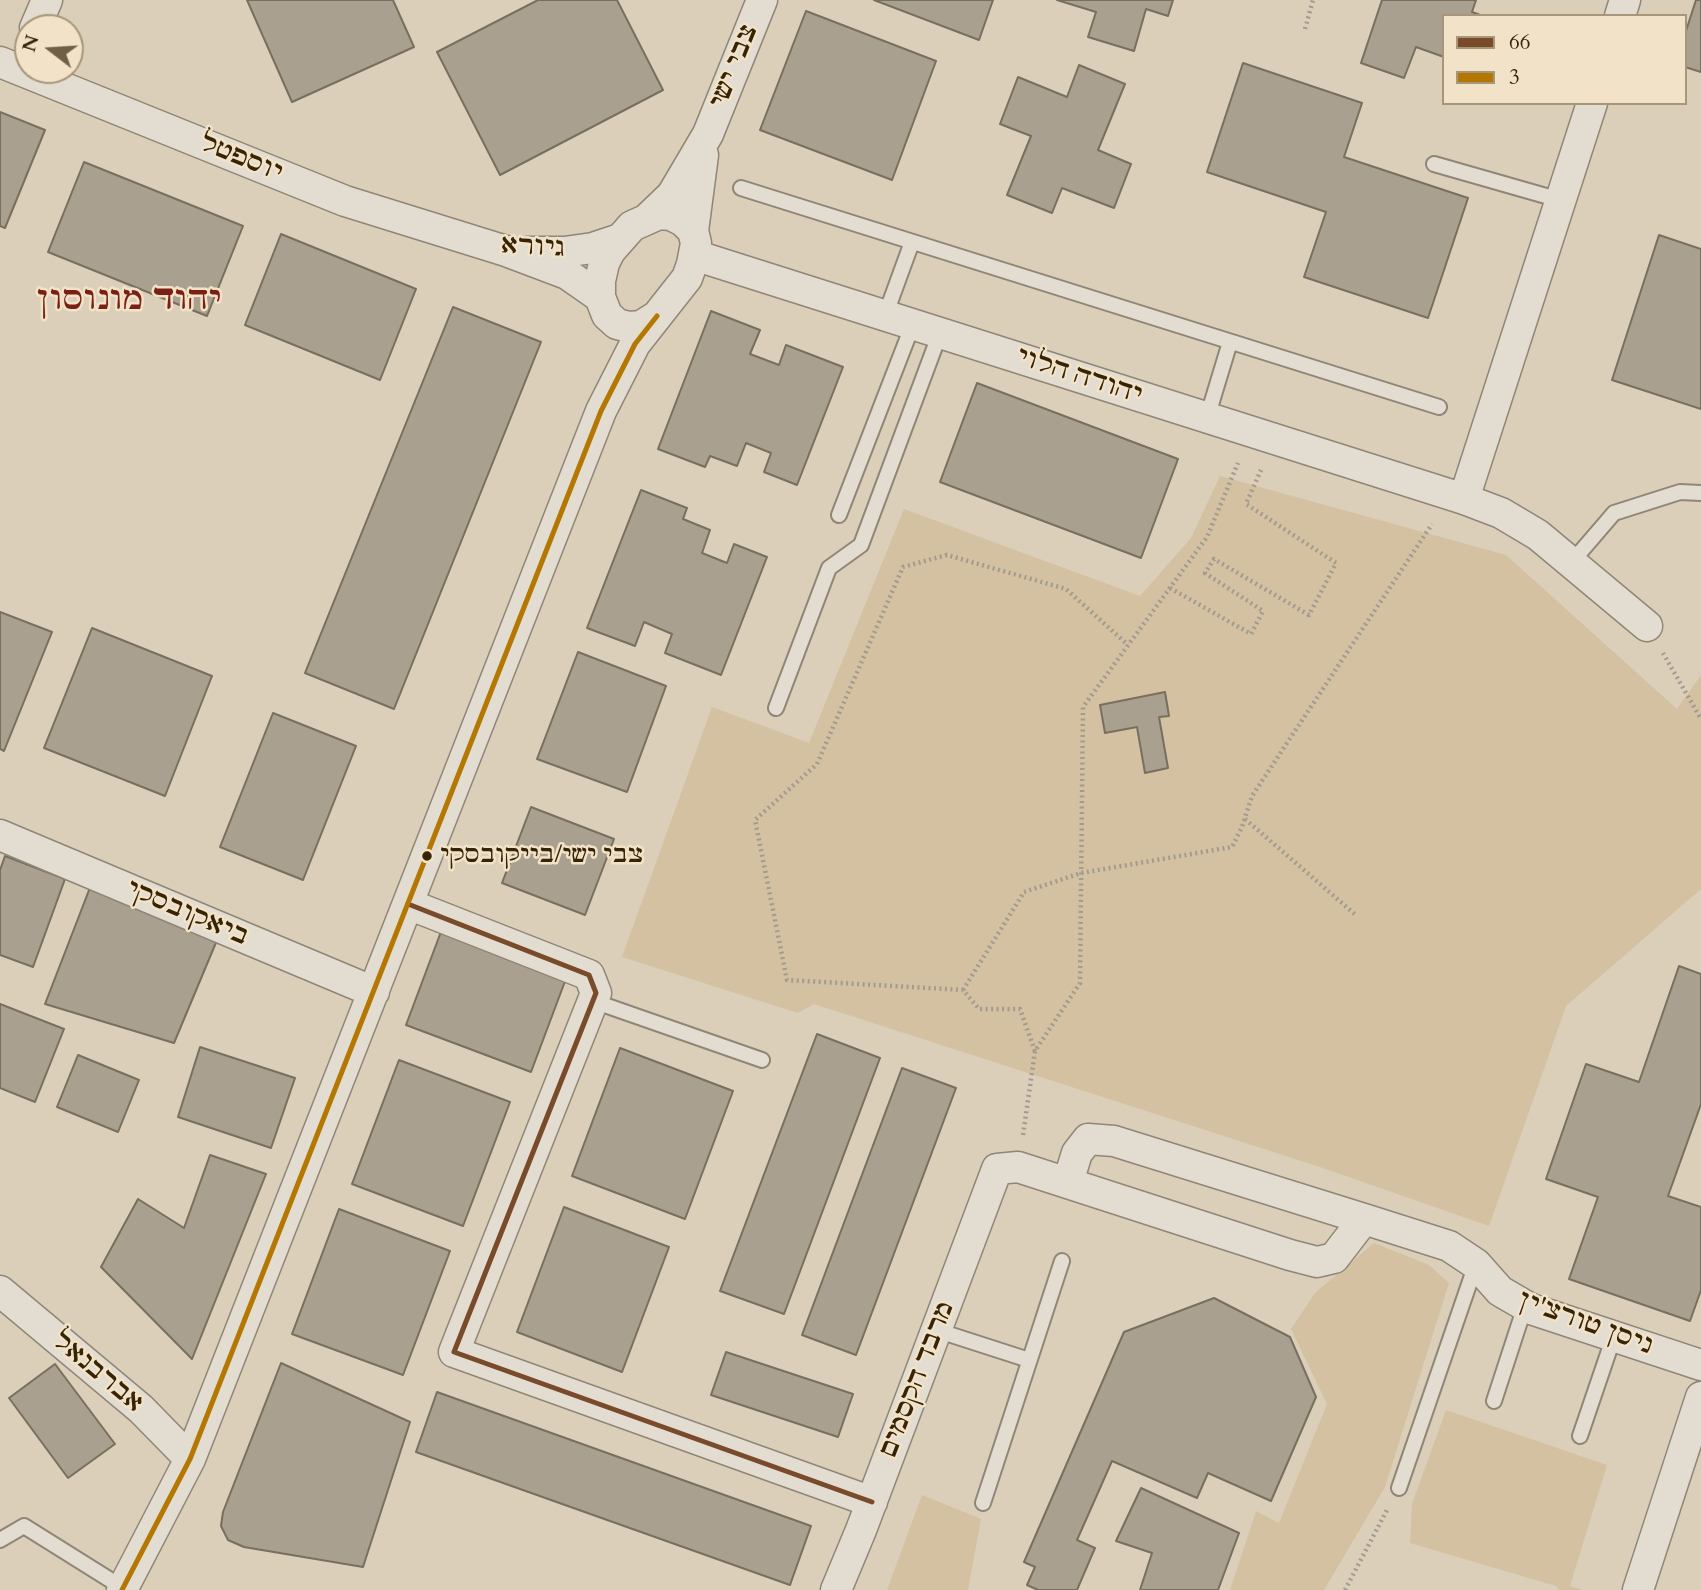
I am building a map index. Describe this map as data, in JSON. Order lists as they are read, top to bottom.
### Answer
{
  "streets": {
    "street": [
      "צבי ישי",
      "יוספטל",
      "גיורא",
      "יהודה הלוי",
      "ביאקובסקי",
      "ניסן טורצ'ין",
      "אברבנאל",
      "מרבד הקסמים"
    ]
  },
  "crossings": [
    ["צבי ישי", "גיורא"],
    ["צבי ישי", "יהודה הלוי"],
    ["יוספטל", "גיורא"],
    ["גיורא", "יהודה הלוי"]
  ],
  "districts": ["יהוד מונוסון"],
  "places": ["צבי ישי/בייקובסקי"],
  "lines": ["transit line 3", "transit line 66"],
  "legend": ["66", "3"],
  "north": "left"
}
